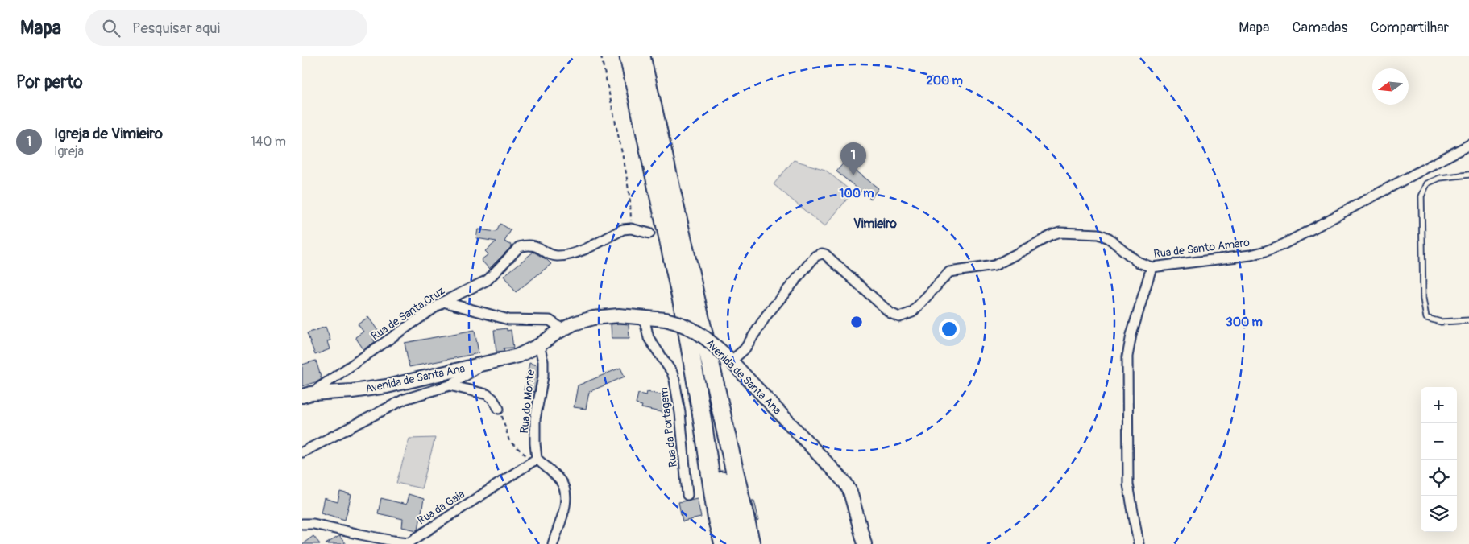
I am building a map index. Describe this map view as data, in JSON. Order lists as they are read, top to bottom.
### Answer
{
  "streets": {
    "street": [
      "Rua de Santo Amaro",
      "Rua de Santa Cruz",
      "Avenida de Santa Ana",
      "Rua do Monte",
      "Rua da Portagem",
      "Rua da Gaia"
    ]
  },
  "crossings": [
    ["Rua de Santo Amaro", "Avenida de Santa Ana"],
    ["Rua de Santa Cruz", "Avenida de Santa Ana"],
    ["Avenida de Santa Ana", "Rua do Monte"],
    ["Avenida de Santa Ana", "Rua da Portagem"],
    ["Rua do Monte", "Rua da Gaia"]
  ],
  "districts": ["Vimieiro"],
  "north": "left",
  "page": {
    "header": "Mapa",
    "search": "Pesquisar aqui",
    "nav": ["Mapa", "Camadas", "Compartilhar"],
    "heading": "Por perto",
    "list": [
      {
        "mark": "1",
        "name": "Igreja de Vimieiro",
        "note": "Igreja",
        "value": "140 m"
      }
    ],
    "pins": "1",
    "map_buttons": ["+", "−"]
  },
  "rings": ["200 m", "100 m", "300 m"]
}
